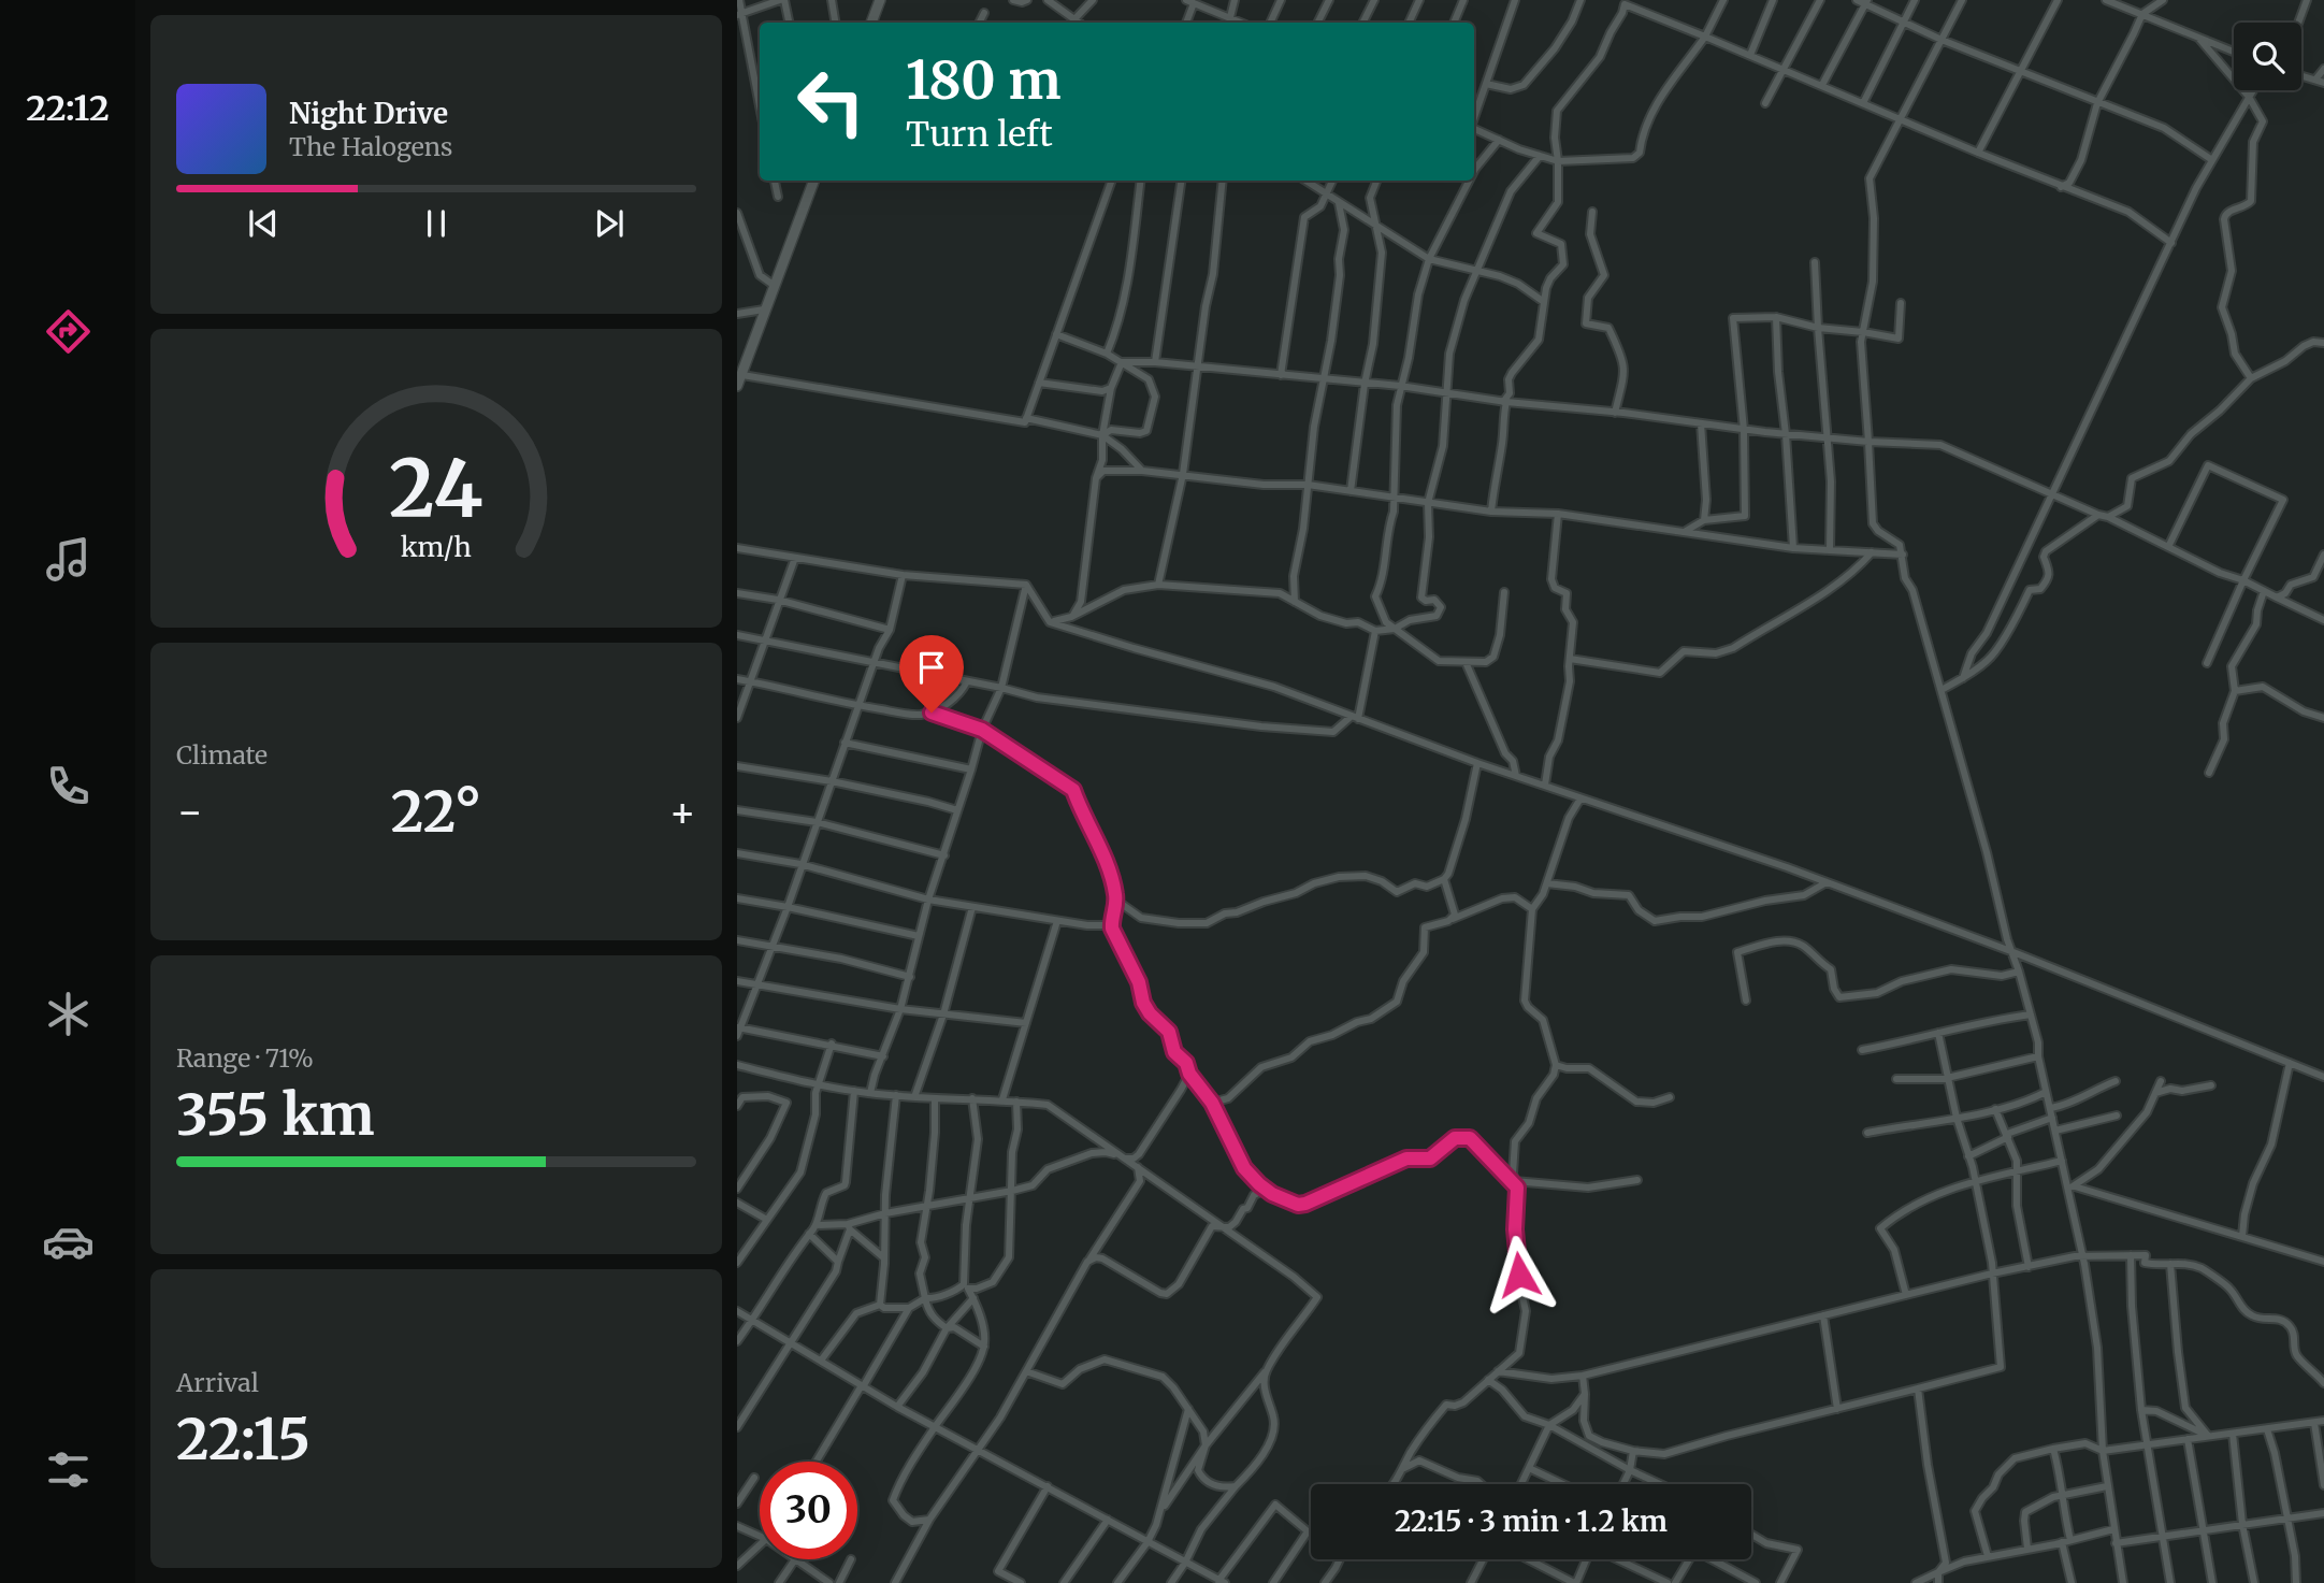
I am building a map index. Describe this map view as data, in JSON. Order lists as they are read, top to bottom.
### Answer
{
  "page": {
    "tabs": "22:12",
    "turn": ["180 m", "Turn left"],
    "song": ["Night Drive", "The Halogens"],
    "tile": [
      "Climate",
      ["Range · 71%", "355 km"],
      ["Arrival", "22:15"]
    ],
    "heat": ["−", "22°", "+"],
    "limit": "30",
    "trip": "22:15 · 3 min · 1.2 km",
    "gauge": ["24", "km/h"]
  }
}
